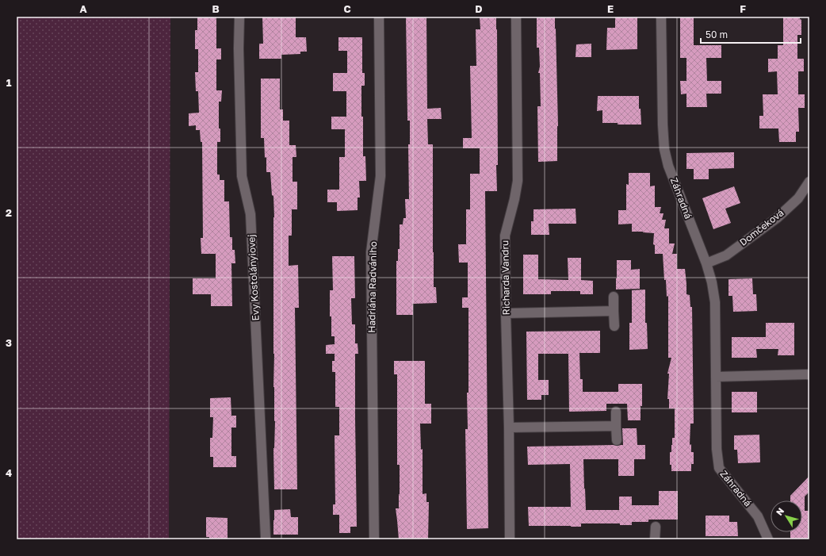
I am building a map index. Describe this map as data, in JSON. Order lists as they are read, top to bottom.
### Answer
{
  "streets": {
    "street": [
      "Záhradná",
      "Domčeková",
      "Evy Kostolányiovej",
      "Richarda Vandru",
      "Hadriána Radvániho"
    ]
  },
  "crossings": [
    ["Záhradná", "Domčeková"]
  ],
  "scale_bar": "50 m",
  "north": "top left",
  "grid": {
    "columns": [
      "A",
      "B",
      "C",
      "D",
      "E",
      "F"
    ],
    "rows": [
      "1",
      "2",
      "3",
      "4"
    ]
  }
}
